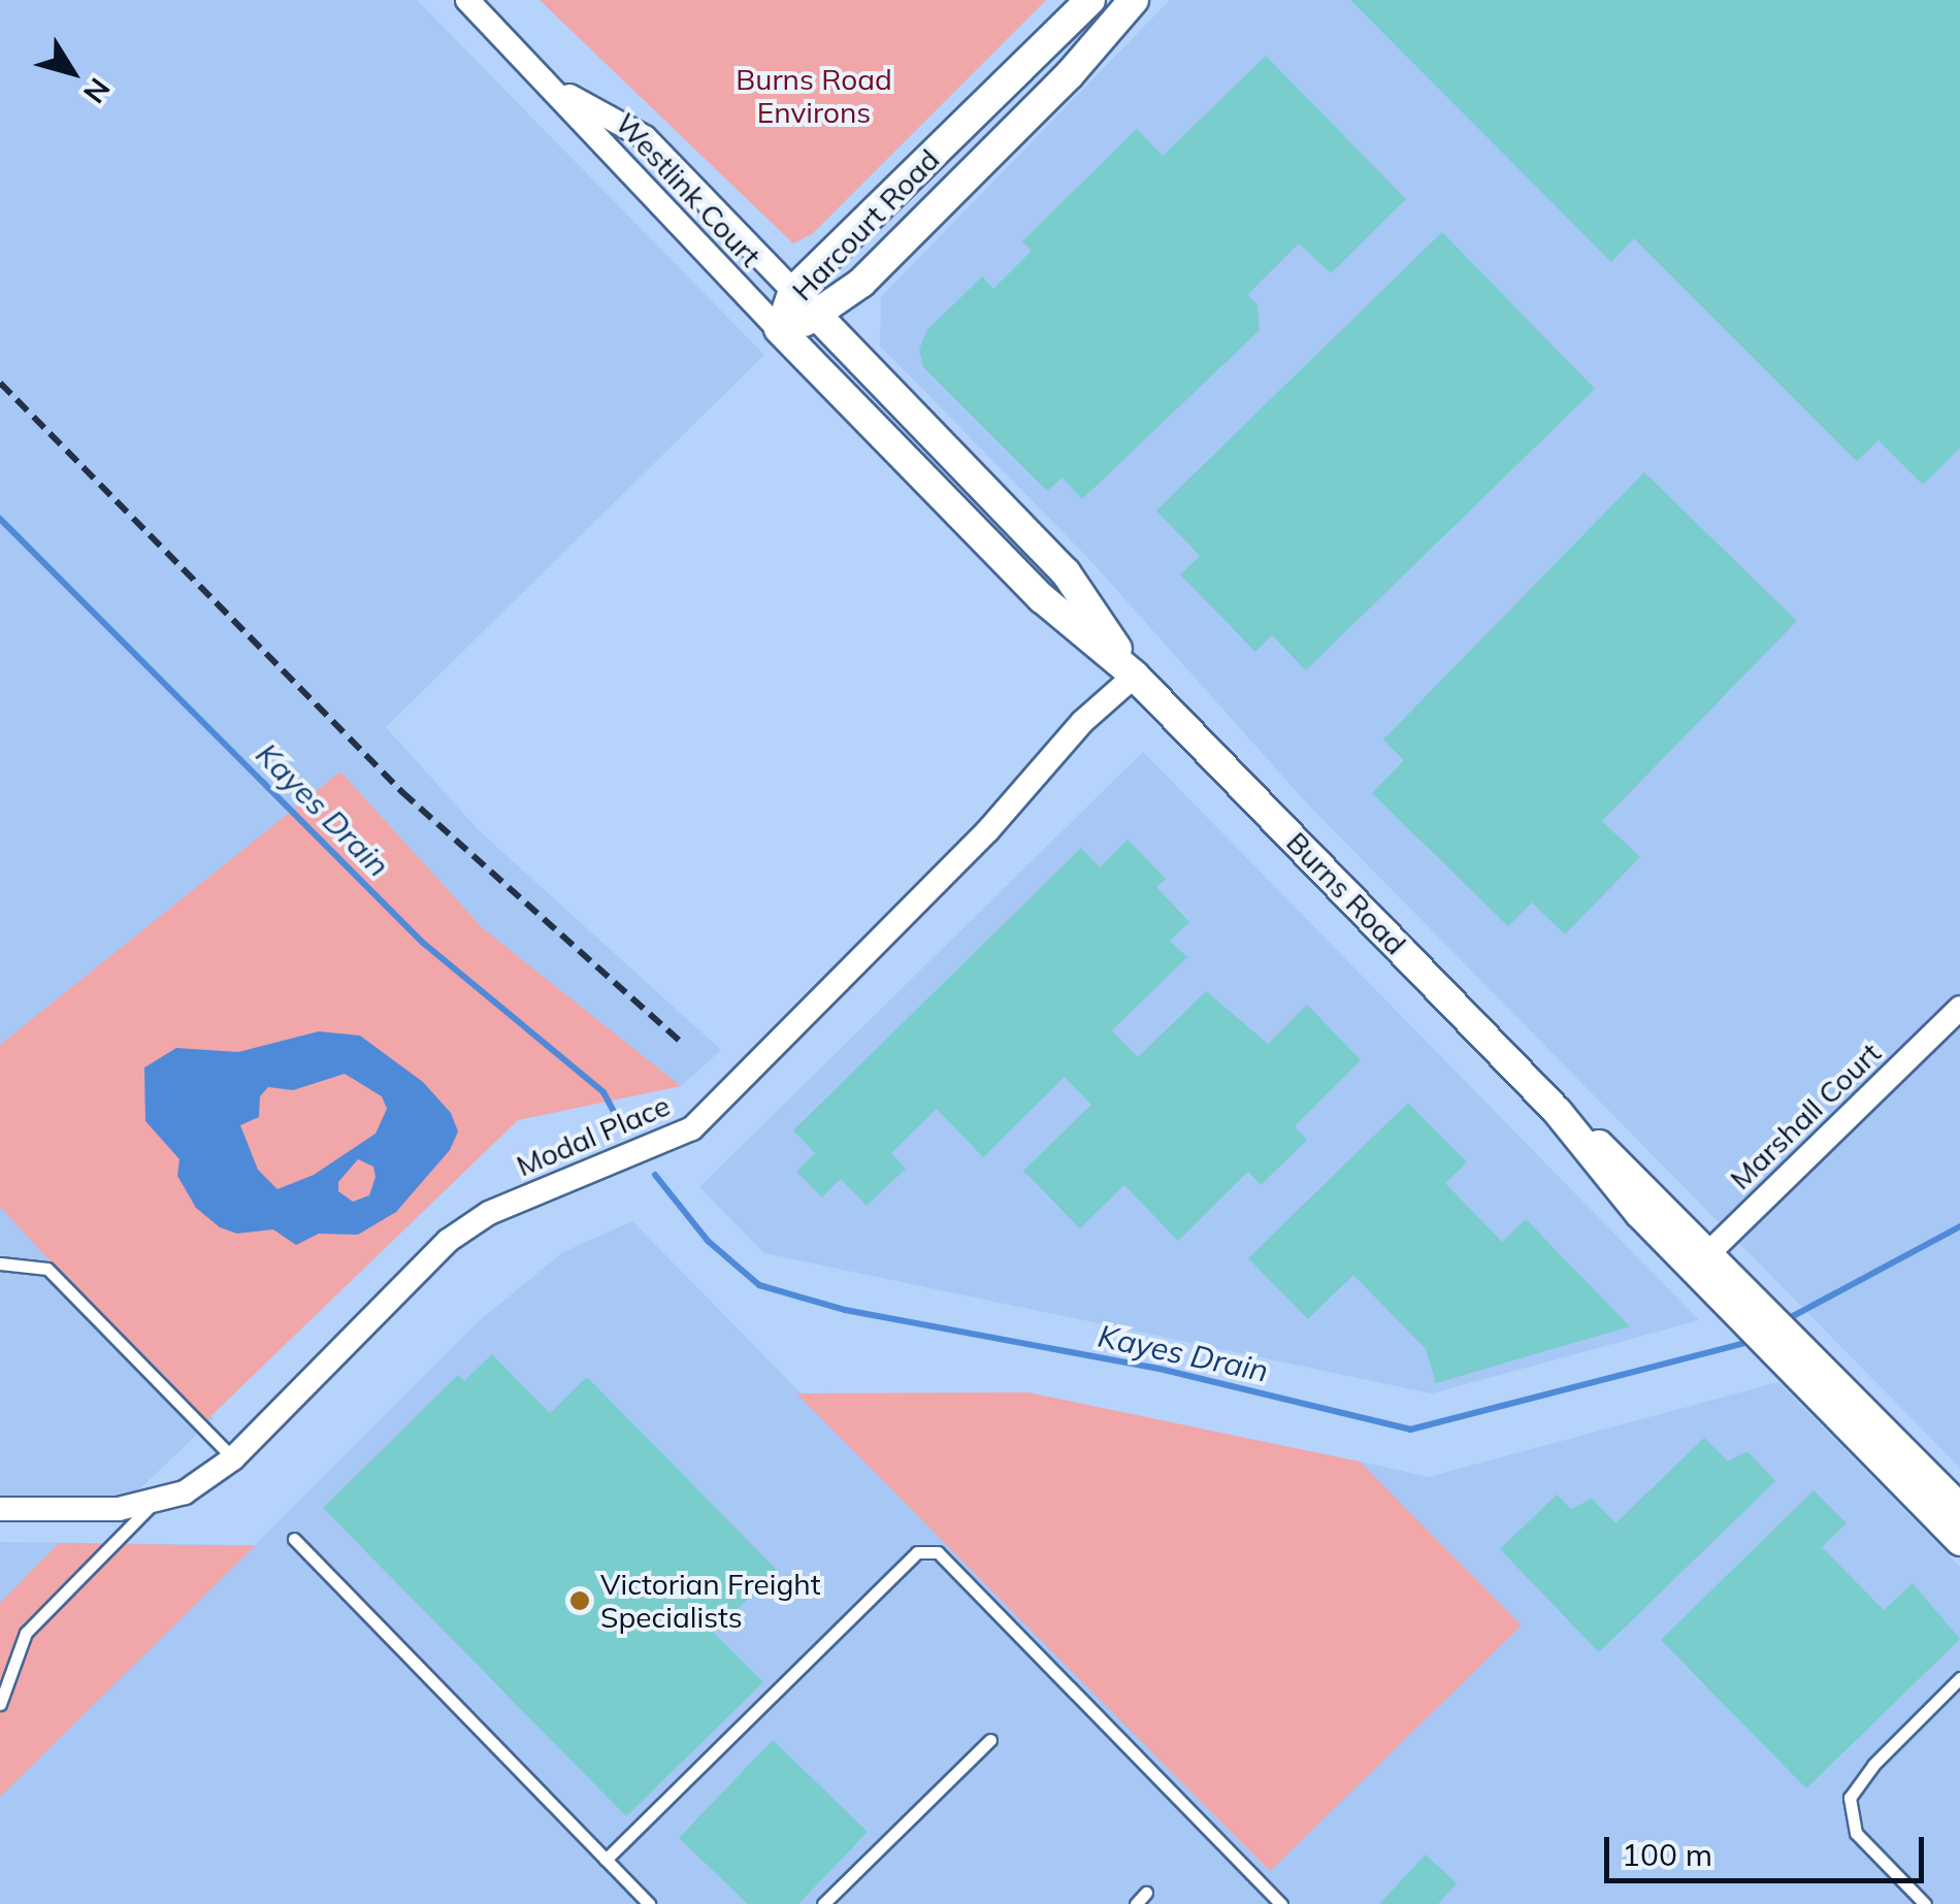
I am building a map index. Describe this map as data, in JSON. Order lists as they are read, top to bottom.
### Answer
{
  "streets": {
    "street": [
      "Westlink Court",
      "Harcourt Road",
      "Burns Road",
      "Marshall Court",
      "Modal Place"
    ]
  },
  "crossings": [
    ["Westlink Court", "Harcourt Road"],
    ["Westlink Court", "Burns Road"],
    ["Harcourt Road", "Burns Road"],
    ["Burns Road", "Marshall Court"],
    ["Burns Road", "Modal Place"]
  ],
  "water": ["Kayes Drain"],
  "parks": ["Burns Road Environs"],
  "places": ["Victorian Freight Specialists"],
  "scale_bar": "100 m",
  "north": "bottom right"
}
